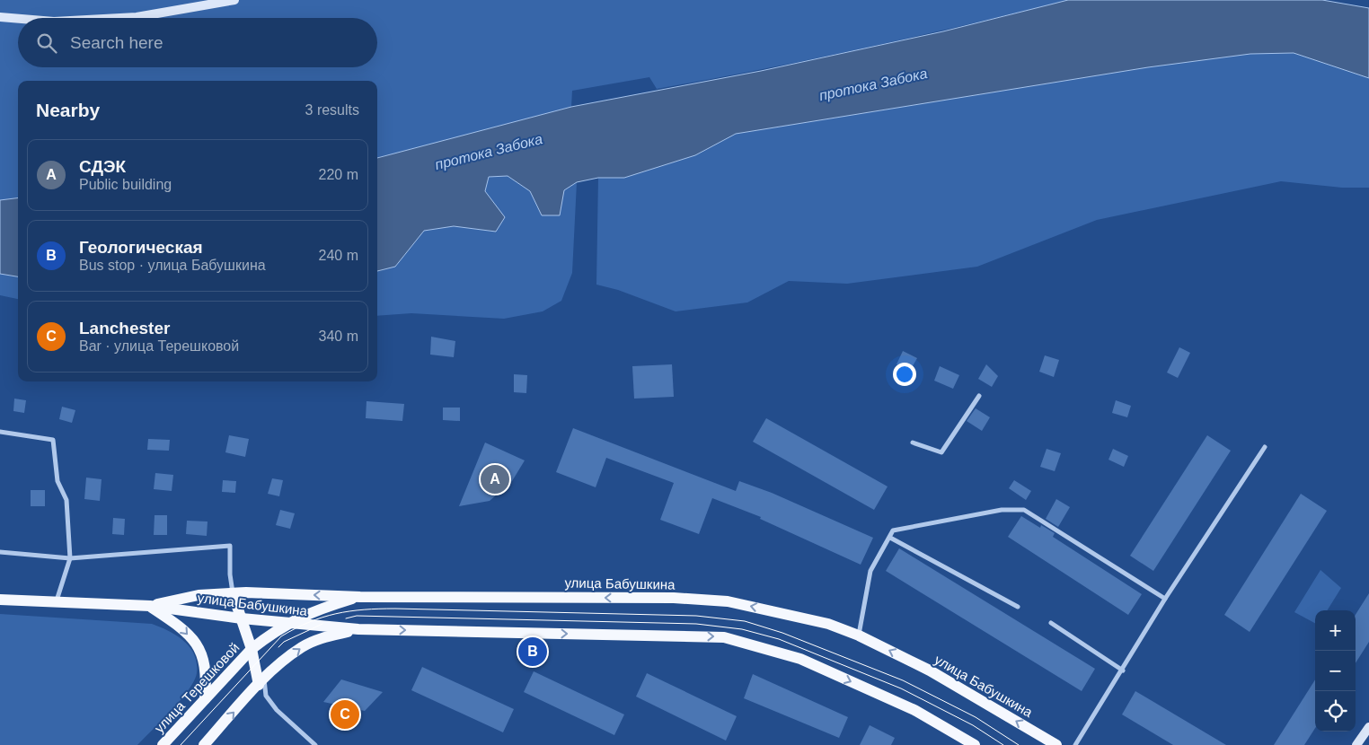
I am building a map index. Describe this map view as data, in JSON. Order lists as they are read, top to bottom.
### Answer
{
  "streets": {
    "main road": ["улица Бабушкина", "улица Терешковой"]
  },
  "crossings": [
    ["улица Бабушкина", "улица Терешковой"]
  ],
  "water": ["протока Забока"],
  "page": {
    "search": "Search here",
    "heading": ["Nearby", "3 results"],
    "list": [
      {
        "mark": "A",
        "name": "СДЭК",
        "note": "Public building",
        "value": "220 m"
      },
      {
        "mark": "B",
        "name": "Геологическая",
        "note": "Bus stop · улица Бабушкина",
        "value": "240 m"
      },
      {
        "mark": "C",
        "name": "Lanchester",
        "note": "Bar · улица Терешковой",
        "value": "340 m"
      }
    ],
    "pins": ["A", "B", "C"],
    "map_buttons": ["+", "−"]
  }
}
